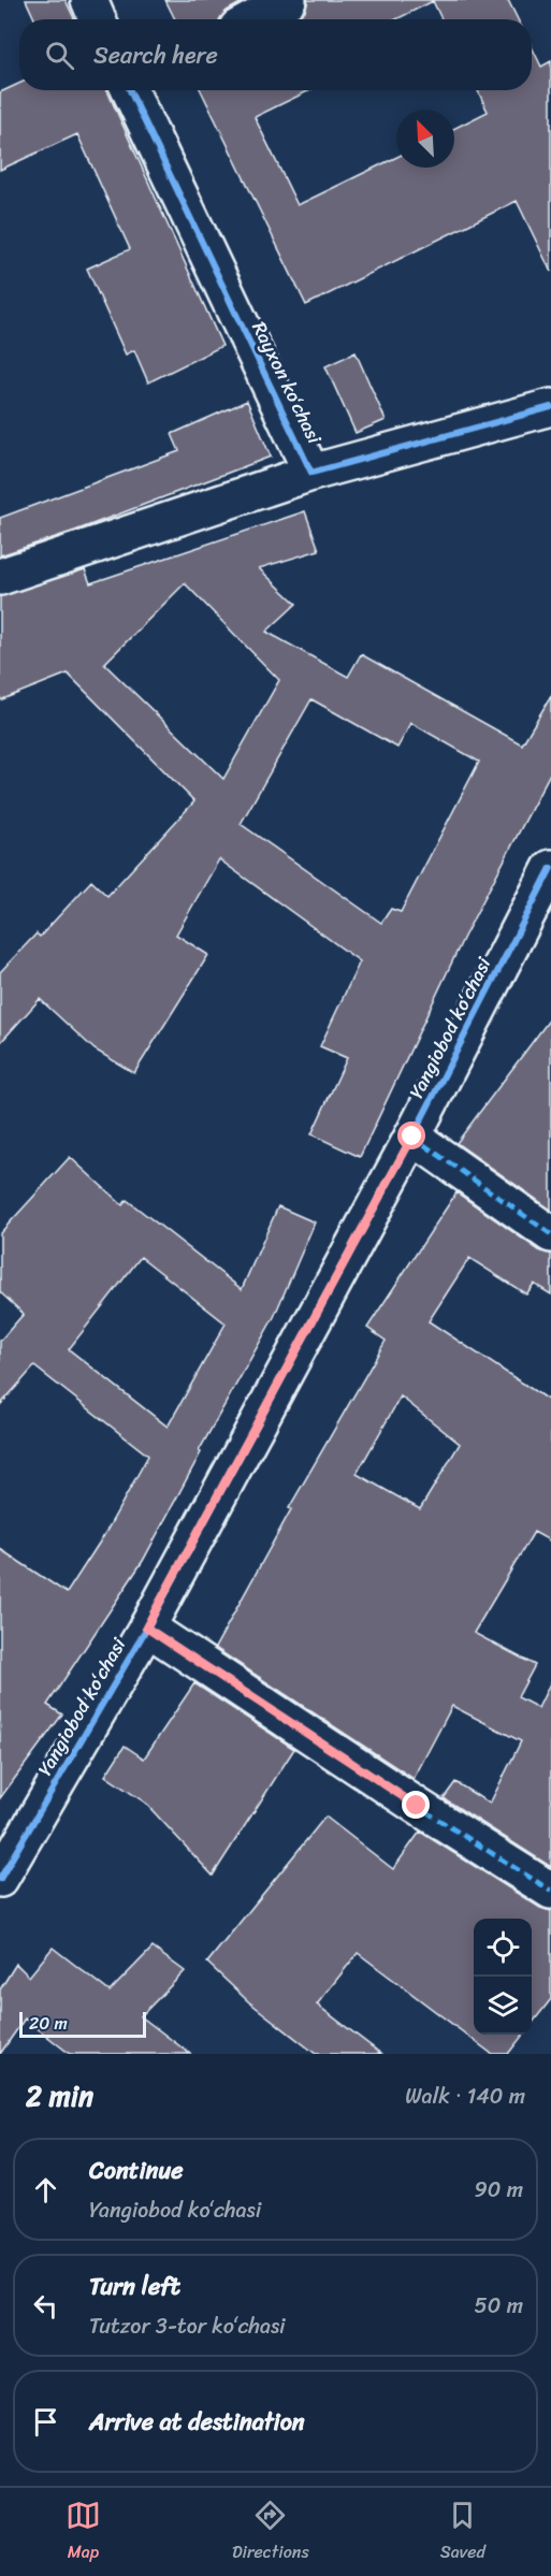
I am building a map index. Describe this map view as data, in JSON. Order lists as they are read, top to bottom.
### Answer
{
  "streets": {
    "street": ["Rayxon koʻchasi", "Yangiobod koʻchasi"]
  },
  "scale_bar": "20 m",
  "north": "top left",
  "page": {
    "search": "Search here",
    "scale": "20 m",
    "heading": ["2 min", "Walk · 140 m"],
    "list": [
      ["Continue", "Yangiobod koʻchasi", "90 m"],
      ["Turn left", "Tutzor 3-tor koʻchasi", "50 m"],
      "Arrive at destination"
    ],
    "nav": ["Map", "Directions", "Saved"]
  }
}
